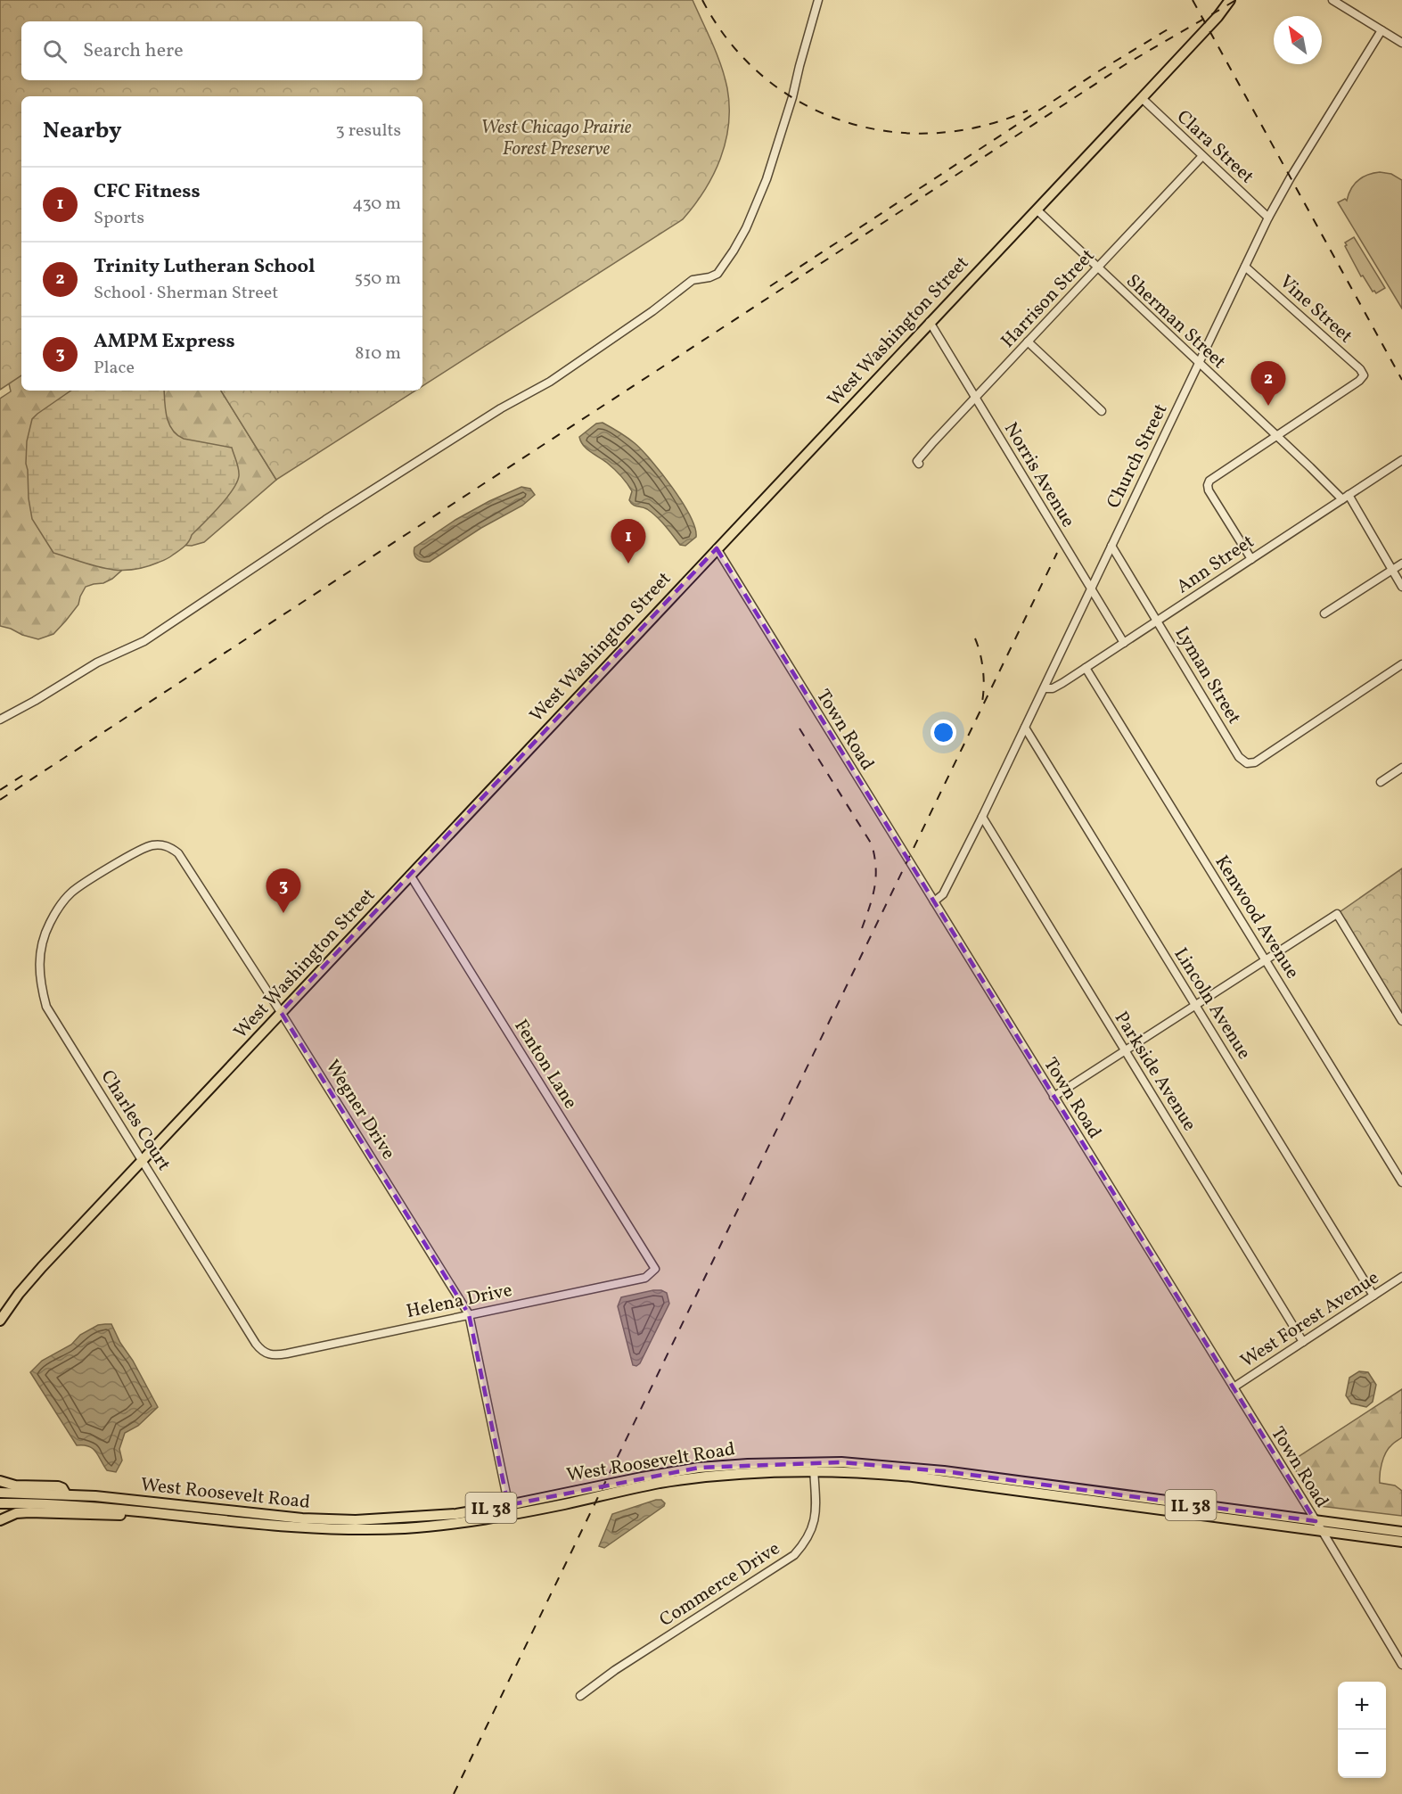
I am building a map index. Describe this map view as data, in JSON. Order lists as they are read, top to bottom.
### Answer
{
  "streets": {
    "main road": ["West Washington Street", "West Roosevelt Road", "IL 38"],
    "street": [
      "Clara Street",
      "Harrison Street",
      "Vine Street",
      "Sherman Street",
      "Church Street",
      "Norris Avenue",
      "Ann Street",
      "Lyman Street",
      "Town Road",
      "Kenwood Avenue",
      "Lincoln Avenue",
      "Fenton Lane",
      "Parkside Avenue",
      "Wegner Drive",
      "Charles Court",
      "Helena Drive",
      "West Forest Avenue",
      "Commerce Drive"
    ]
  },
  "crossings": [
    ["Clara Street", "Harrison Street"],
    ["Clara Street", "West Washington Street"],
    ["Clara Street", "Church Street"],
    ["Harrison Street", "Sherman Street"],
    ["Harrison Street", "Norris Avenue"],
    ["Vine Street", "Sherman Street"],
    ["Vine Street", "Church Street"],
    ["Sherman Street", "West Washington Street"],
    ["Sherman Street", "Church Street"],
    ["Sherman Street", "Ann Street"],
    ["West Washington Street", "Norris Avenue"],
    ["West Washington Street", "Town Road"],
    ["West Washington Street", "Fenton Lane"],
    ["West Washington Street", "Wegner Drive"],
    ["West Washington Street", "Charles Court"],
    ["Church Street", "Norris Avenue"],
    ["Church Street", "Ann Street"],
    ["Church Street", "Lyman Street"],
    ["Church Street", "Town Road"],
    ["Church Street", "Lincoln Avenue"],
    ["Church Street", "Parkside Avenue"],
    ["Norris Avenue", "Ann Street"],
    ["Ann Street", "Lyman Street"],
    ["Ann Street", "Kenwood Avenue"],
    ["Town Road", "West Forest Avenue"],
    ["Town Road", "West Roosevelt Road"],
    ["Lincoln Avenue", "West Forest Avenue"],
    ["Fenton Lane", "Helena Drive"],
    ["Parkside Avenue", "West Forest Avenue"],
    ["Wegner Drive", "Charles Court"],
    ["Wegner Drive", "Helena Drive"],
    ["Wegner Drive", "West Roosevelt Road"],
    ["Charles Court", "Helena Drive"],
    ["West Roosevelt Road", "Commerce Drive"]
  ],
  "parks": ["West Chicago Prairie Forest Preserve"],
  "north": "top left",
  "page": {
    "search": "Search here",
    "heading": ["Nearby", "3 results"],
    "list": [
      {
        "mark": "1",
        "name": "CFC Fitness",
        "note": "Sports",
        "value": "430 m"
      },
      {
        "mark": "2",
        "name": "Trinity Lutheran School",
        "note": "School · Sherman Street",
        "value": "550 m"
      },
      {
        "mark": "3",
        "name": "AMPM Express",
        "note": "Place",
        "value": "810 m"
      }
    ],
    "pins": ["2", "1", "3"],
    "map_buttons": ["+", "−"]
  }
}
